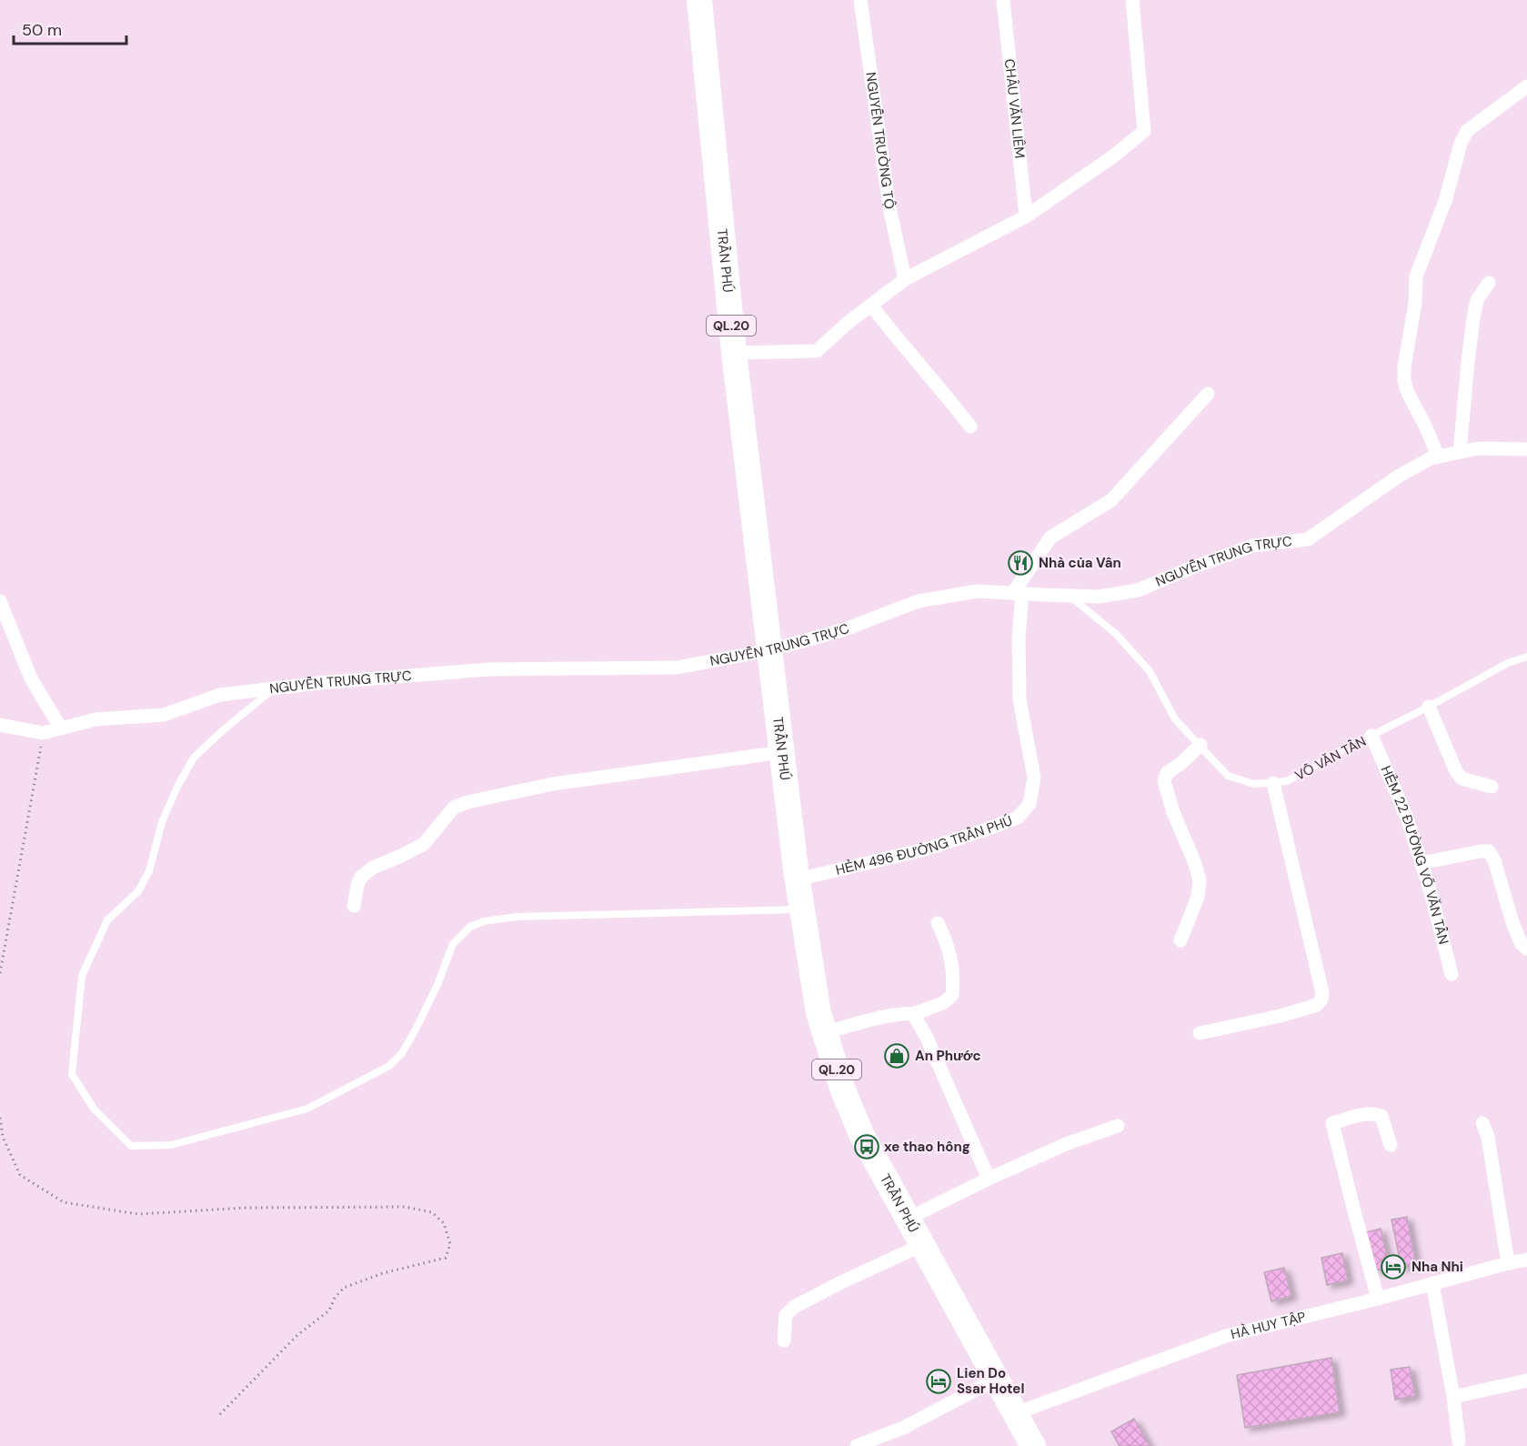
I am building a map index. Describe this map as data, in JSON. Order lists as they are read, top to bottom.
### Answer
{
  "streets": {
    "highway": ["TRẦN PHÚ", "QL.20"],
    "street": [
      "CHÂU VĂN LIÊM",
      "NGUYỄN TRƯỜNG TỘ",
      "NGUYỄN TRUNG TRỰC",
      "HẺM 496 ĐƯỜNG TRẦN PHÚ",
      "HẺM 22 ĐƯỜNG VÕ VĂN TẦN",
      "HÀ HUY TẬP"
    ],
    "lane": ["VÕ VĂN TẦN"]
  },
  "crossings": [
    ["TRẦN PHÚ", "NGUYỄN TRUNG TRỰC"],
    ["TRẦN PHÚ", "HẺM 496 ĐƯỜNG TRẦN PHÚ"],
    ["TRẦN PHÚ", "HÀ HUY TẬP"],
    ["NGUYỄN TRUNG TRỰC", "VÕ VĂN TẦN"],
    ["NGUYỄN TRUNG TRỰC", "HẺM 496 ĐƯỜNG TRẦN PHÚ"],
    ["VÕ VĂN TẦN", "HẺM 22 ĐƯỜNG VÕ VĂN TẦN"]
  ],
  "places": {
    "restaurant": ["Nhà của Vân"],
    "shop": ["An Phước"],
    "bus stop": ["xe thao hông"],
    "hotel": ["Nha Nhi", "Lien Do Ssar Hotel"]
  },
  "scale_bar": "50 m"
}
